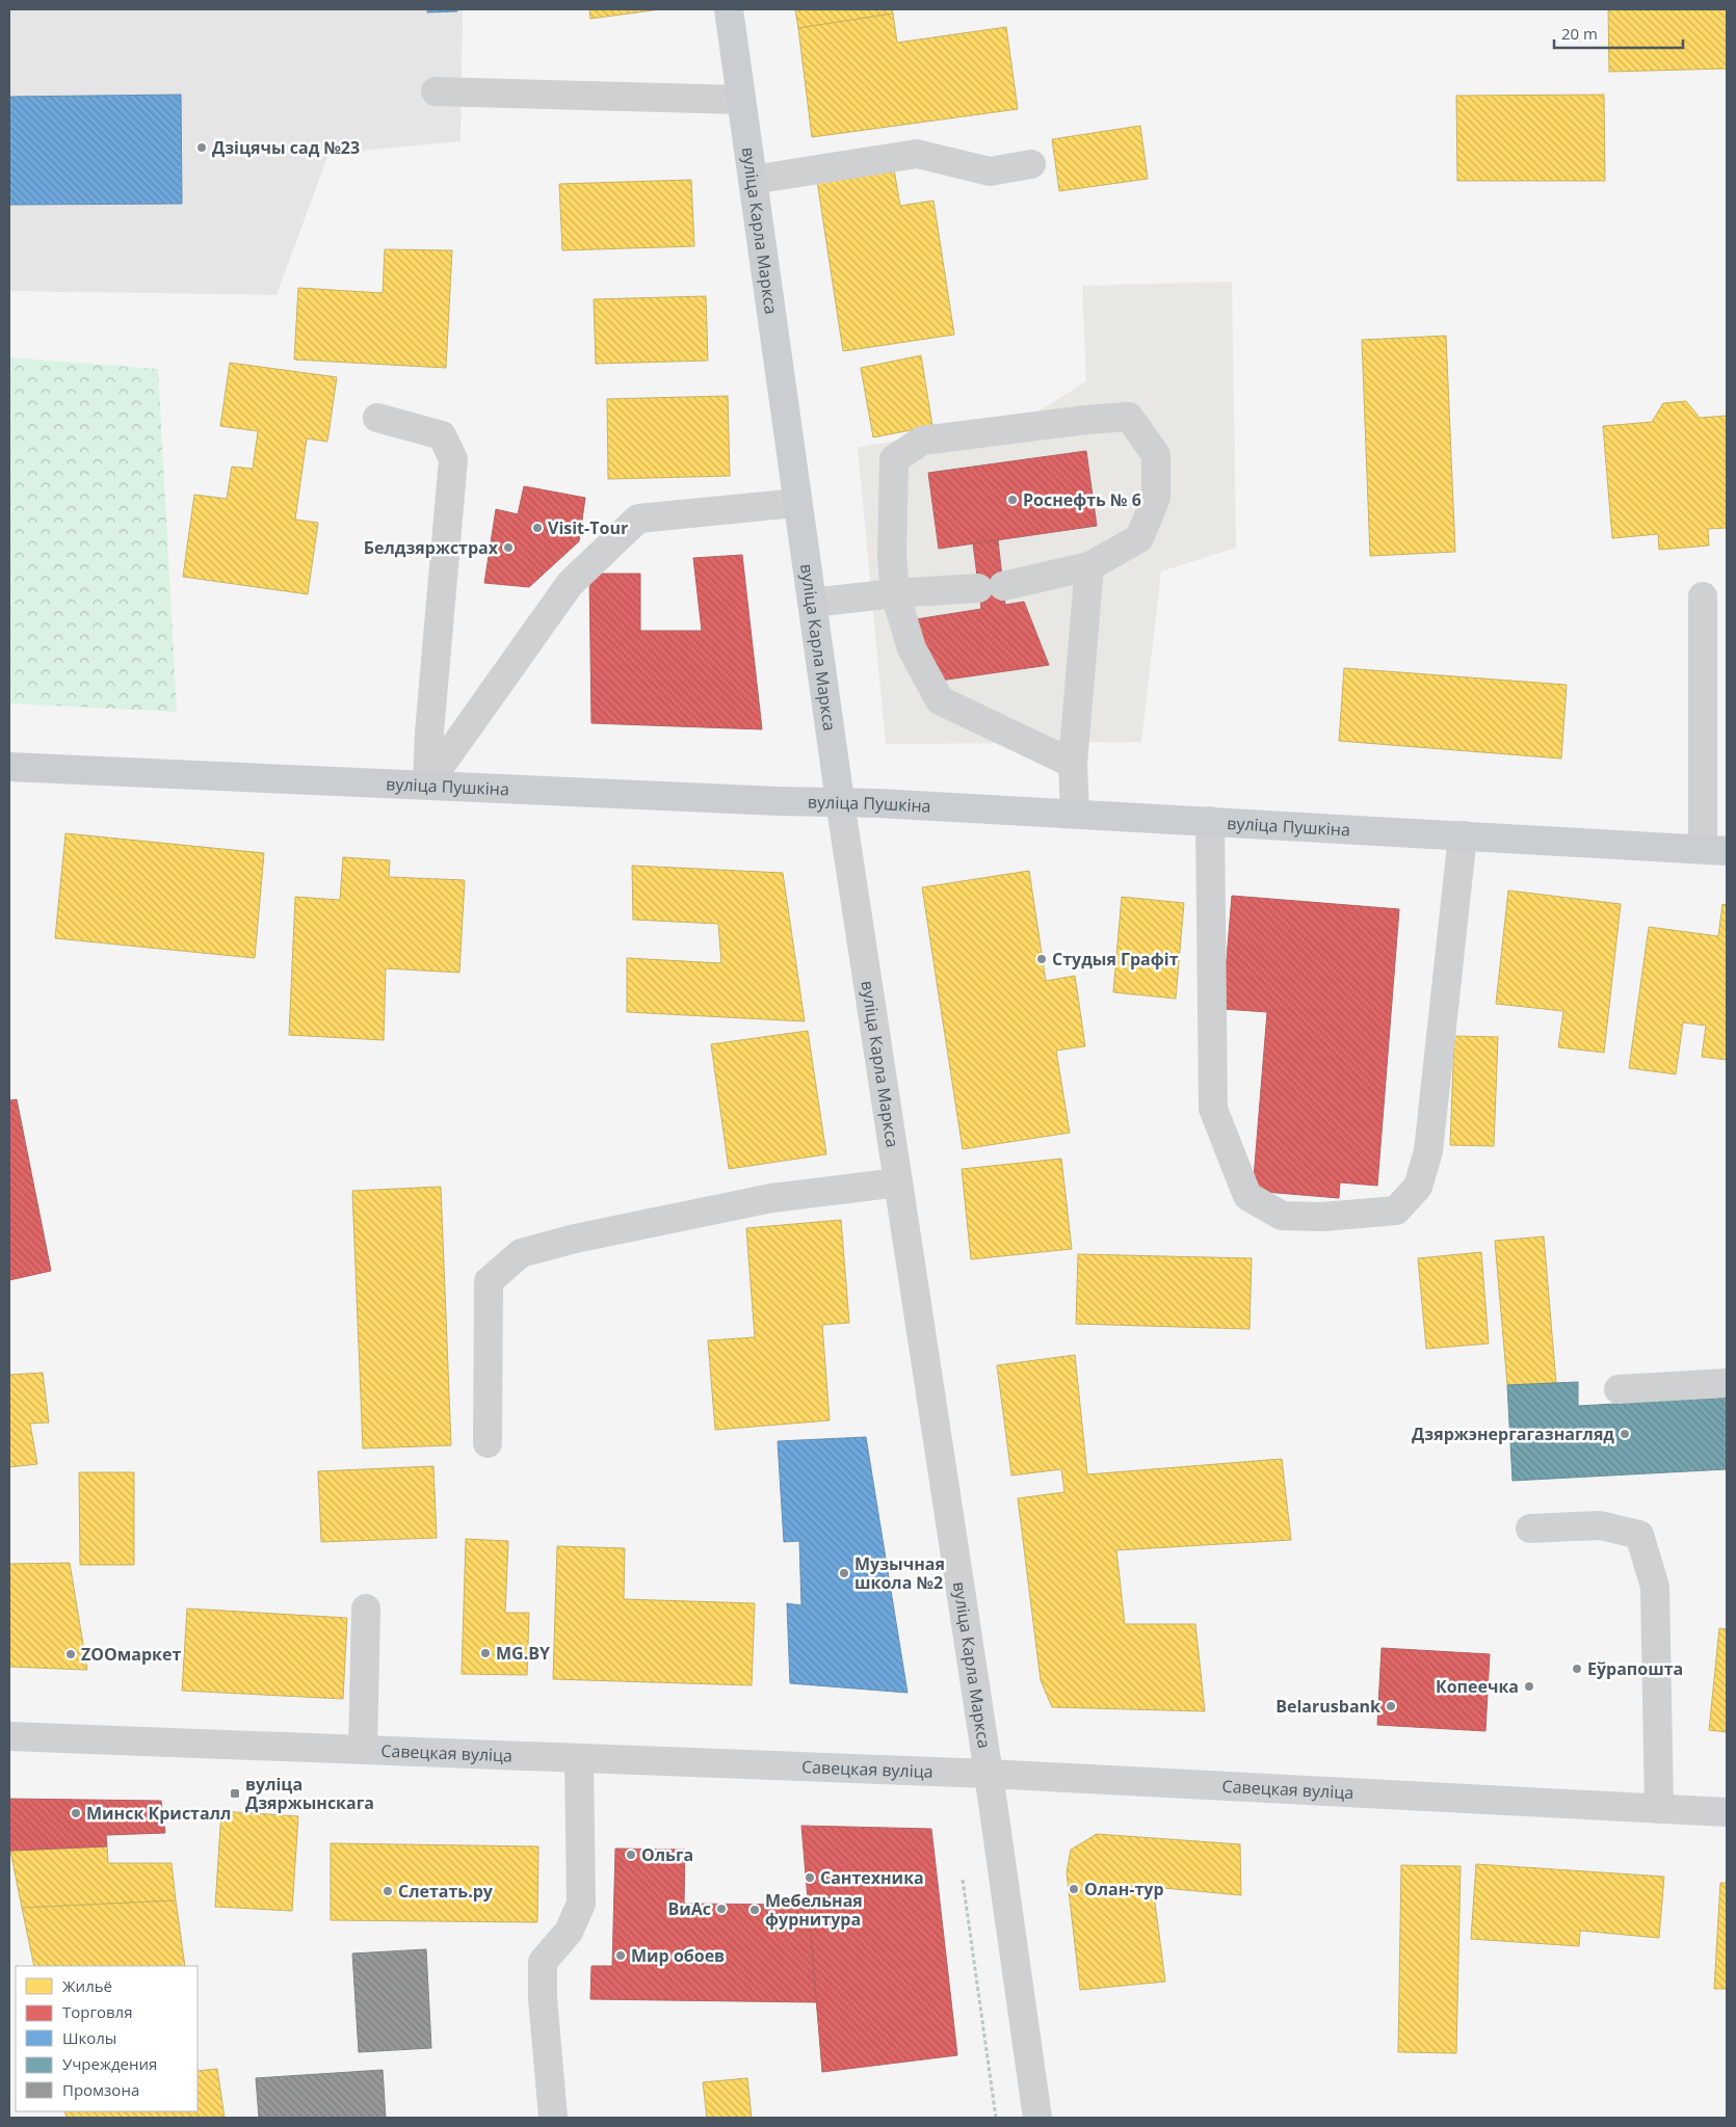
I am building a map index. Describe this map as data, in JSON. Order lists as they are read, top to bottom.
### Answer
{
  "streets": {
    "main road": ["вуліца Карла Маркса", "вуліца Пушкіна"],
    "street": ["Савецкая вуліца"]
  },
  "crossings": [
    ["вуліца Карла Маркса", "вуліца Пушкіна"],
    ["вуліца Карла Маркса", "Савецкая вуліца"]
  ],
  "places": {
    "other": [
      "Дзіцячы сад №23",
      "Роснефть № 6",
      "Visit-Tour",
      "Белдзяржстрах",
      "Студыя Графіт",
      "Дзяржэнергагазнагляд",
      "Музычная школа №2",
      "MG.BY",
      "ZOOмаркет",
      "Еўрапошта",
      "Копеечка",
      "Belarusbank",
      "Минск Кристалл",
      "Ольга",
      "Сантехника",
      "Олан-тур",
      "Слетать.ру",
      "ВиАс",
      "Мебельная фурнитура",
      "Мир обоев"
    ],
    "transit": ["вуліца Дзяржынскага"]
  },
  "legend": [
    "Жильё",
    "Торговля",
    "Школы",
    "Учреждения",
    "Промзона"
  ],
  "scale_bar": "20 m"
}
